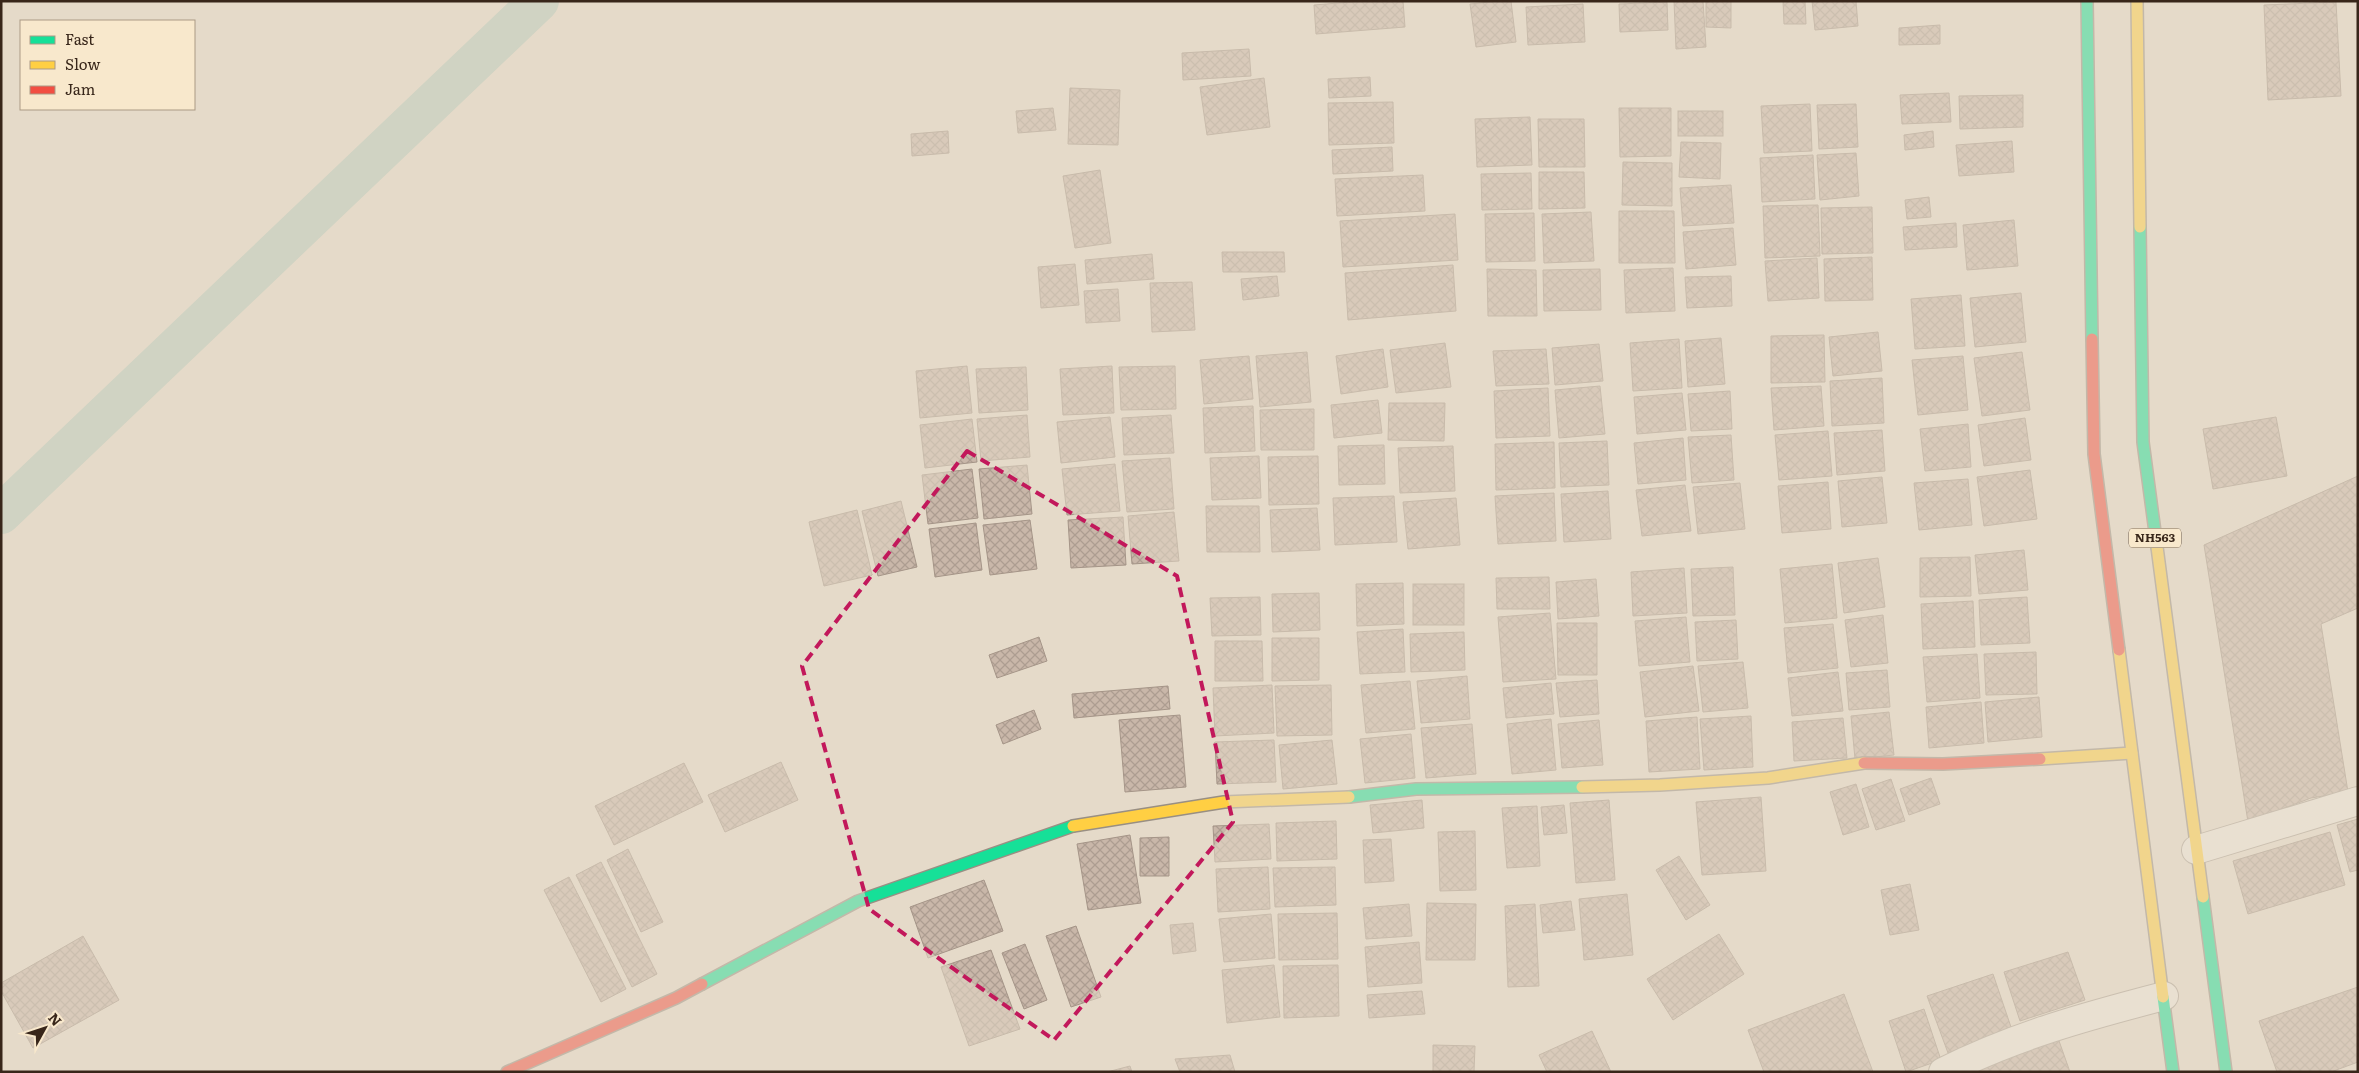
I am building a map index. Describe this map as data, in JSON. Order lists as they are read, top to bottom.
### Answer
{
  "streets": {
    "main road": ["NH563"]
  },
  "legend": ["Fast", "Slow", "Jam"],
  "north": "top right"
}
